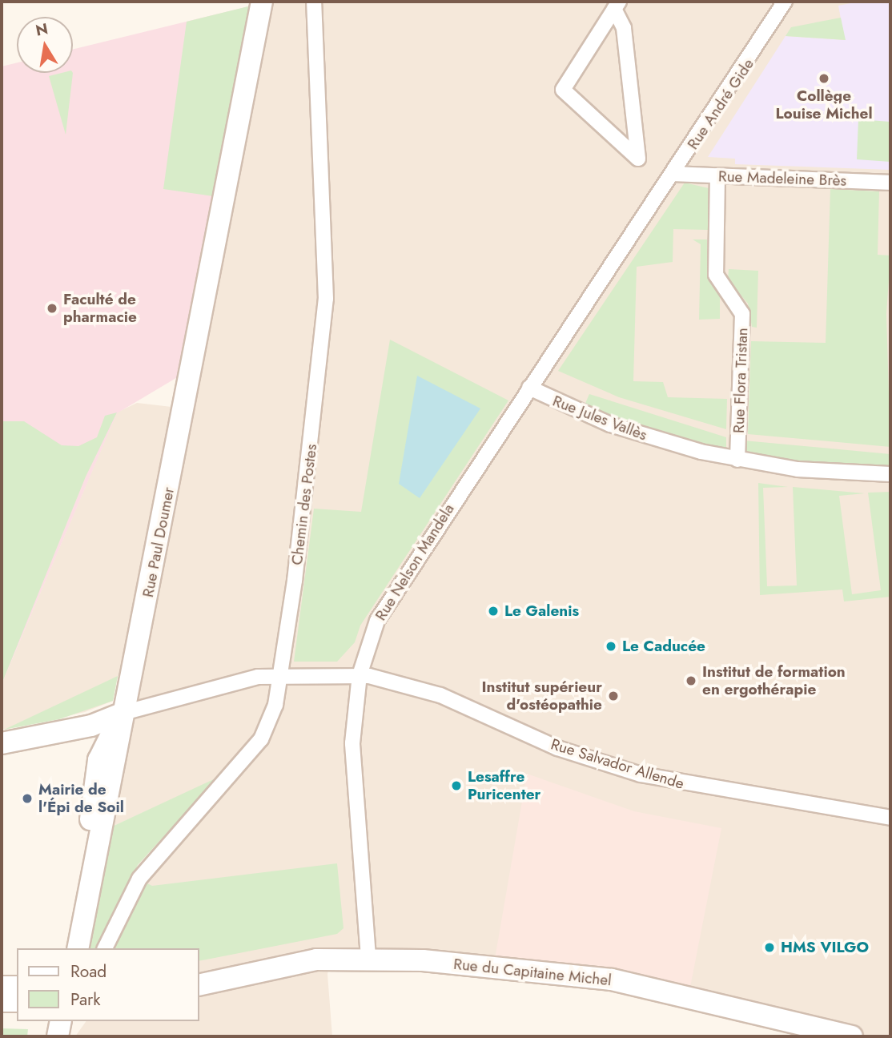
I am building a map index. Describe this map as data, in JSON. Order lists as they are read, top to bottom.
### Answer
{
  "streets": {
    "main road": ["Rue Paul Doumer", "Rue du Capitaine Michel"],
    "street": [
      "Rue André Gide",
      "Rue Madeleine Brès",
      "Rue Flora Tristan",
      "Rue Jules Vallès",
      "Chemin des Postes",
      "Rue Nelson Mandela",
      "Rue Salvador Allende"
    ]
  },
  "crossings": [
    ["Rue André Gide", "Rue Madeleine Brès"],
    ["Rue André Gide", "Rue Jules Vallès"],
    ["Rue André Gide", "Rue Nelson Mandela"],
    ["Rue Madeleine Brès", "Rue Flora Tristan"],
    ["Rue Flora Tristan", "Rue Jules Vallès"],
    ["Rue Jules Vallès", "Rue Nelson Mandela"],
    ["Chemin des Postes", "Rue Salvador Allende"],
    ["Rue Paul Doumer", "Rue Salvador Allende"],
    ["Rue Nelson Mandela", "Rue Salvador Allende"],
    ["Rue Nelson Mandela", "Rue du Capitaine Michel"]
  ],
  "places": [
    "Collège Louise Michel",
    "Faculté de pharmacie",
    "Le Galenis",
    "Le Caducée",
    "Institut de formation en ergothérapie",
    "Institut supérieur d'ostéopathie",
    "Lesaffre Puricenter",
    "Mairie de l'Épi de Soil",
    "HMS VILGO"
  ],
  "legend": ["Road", "Park"],
  "north": "top"
}
